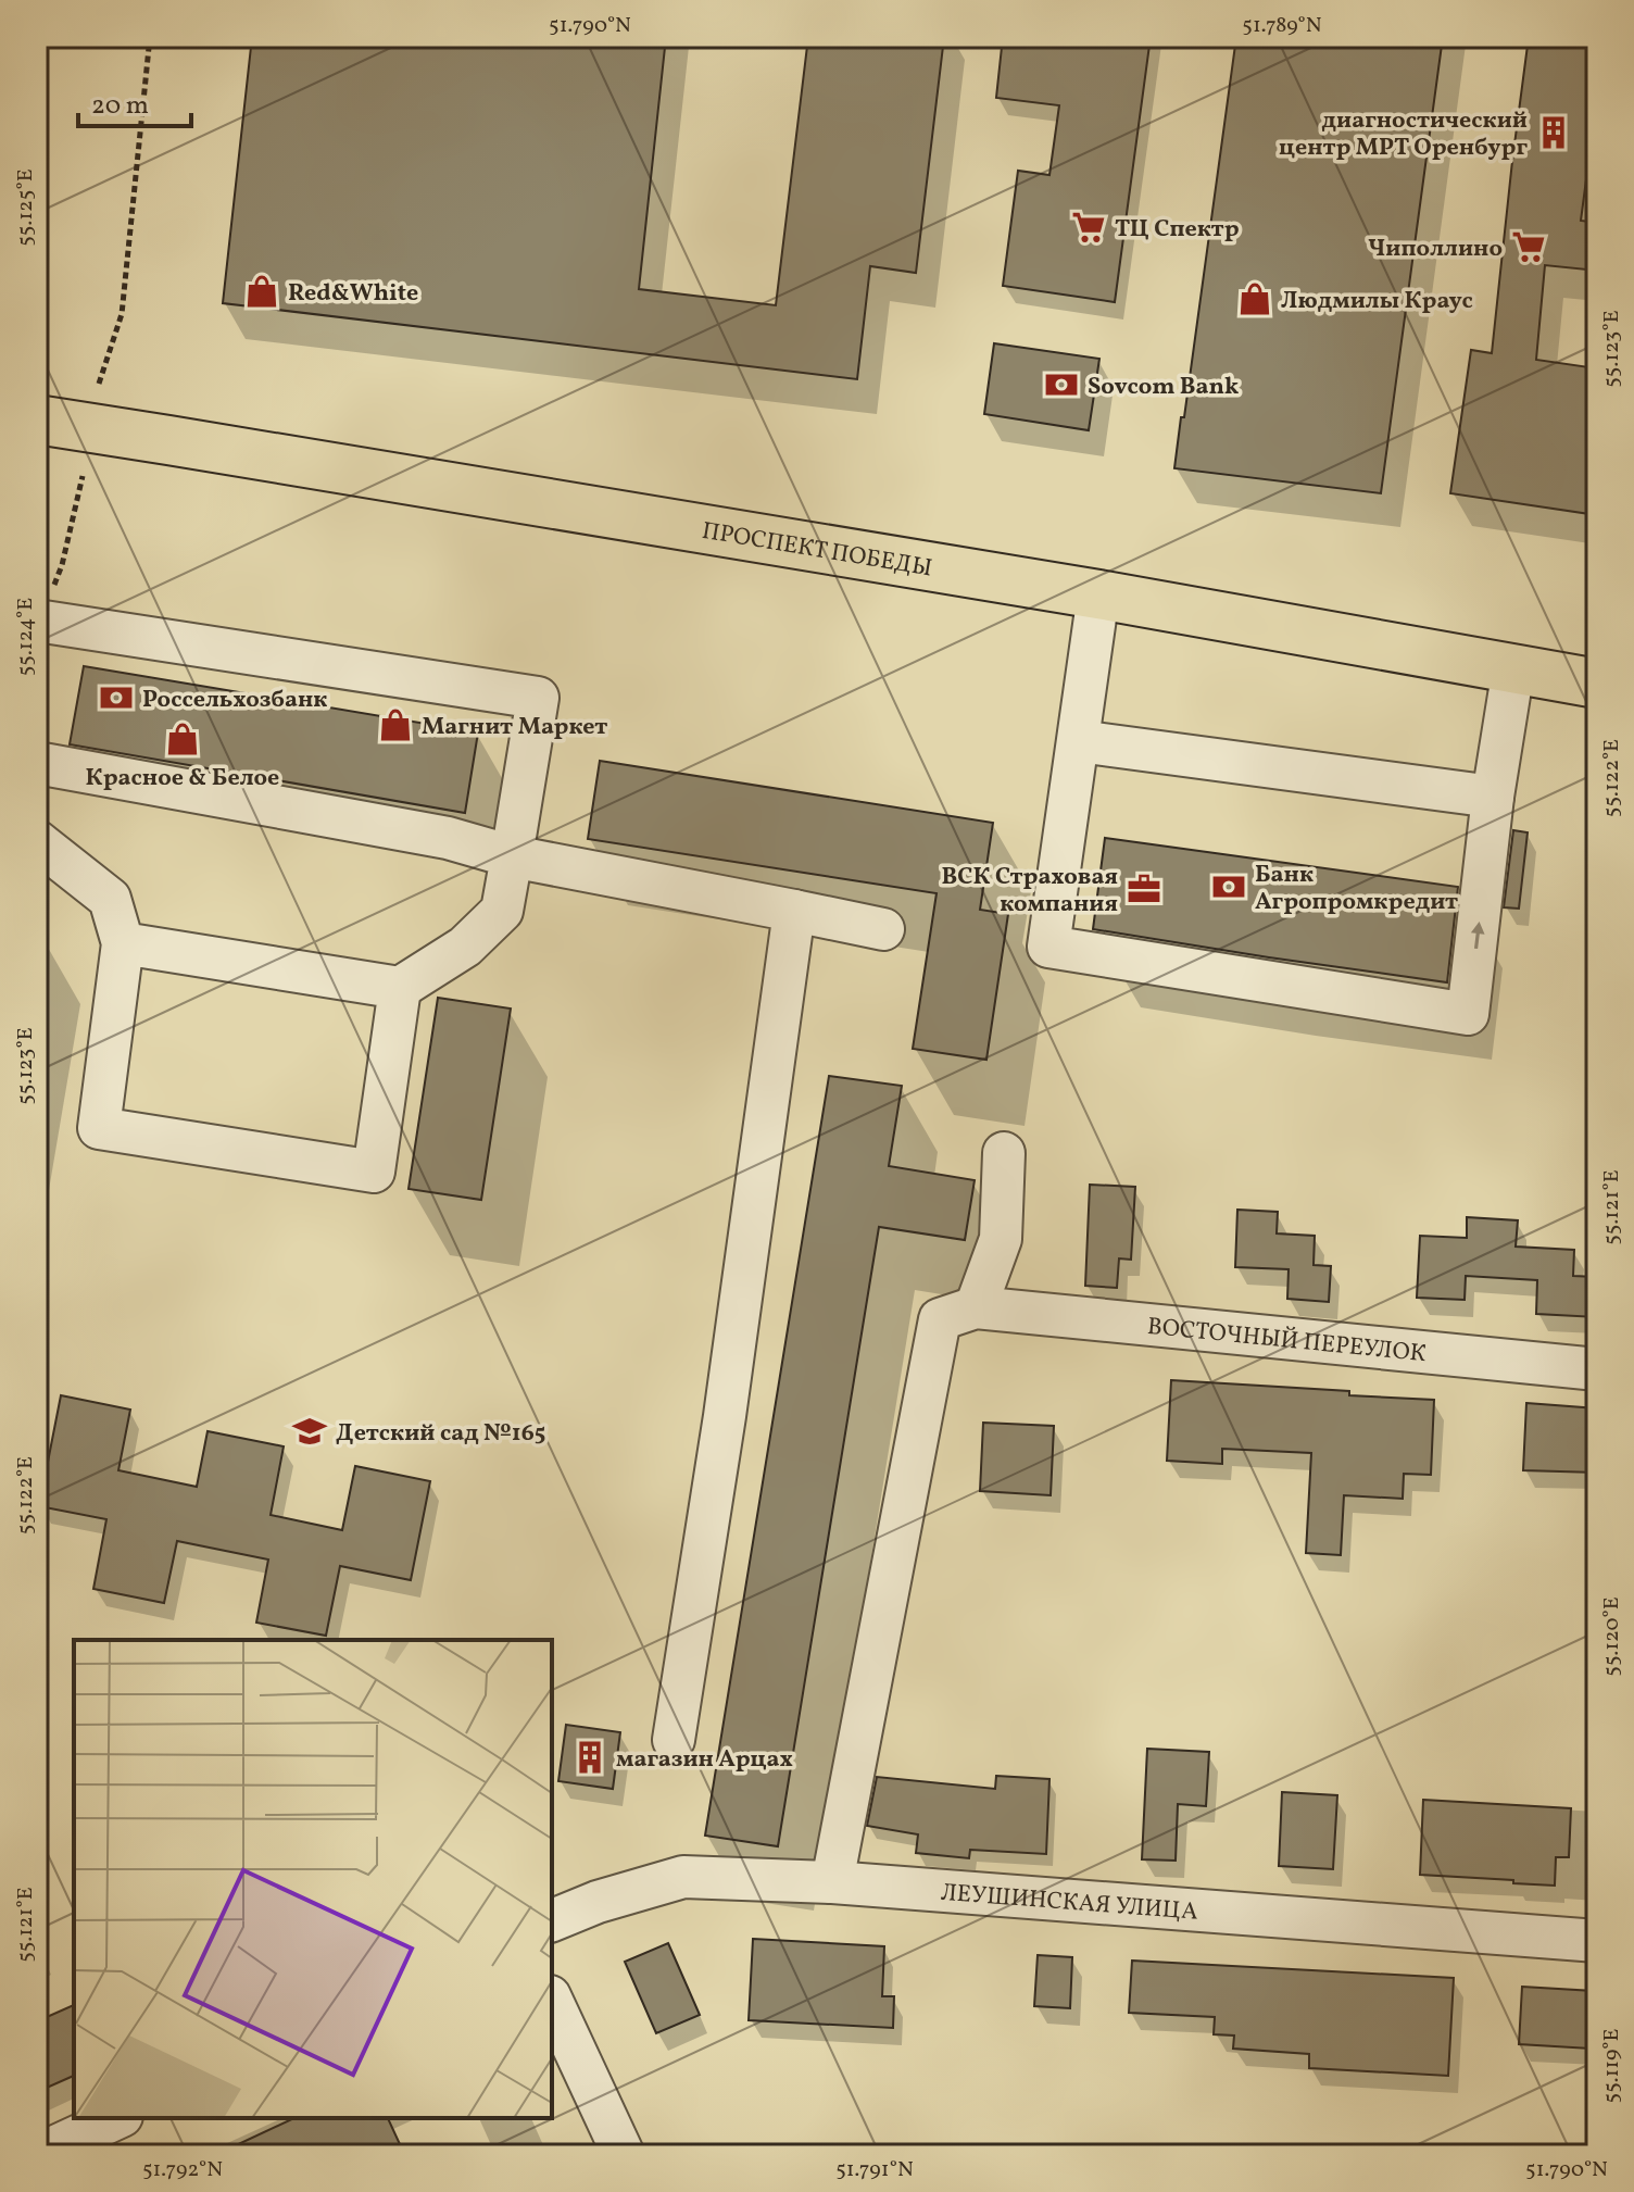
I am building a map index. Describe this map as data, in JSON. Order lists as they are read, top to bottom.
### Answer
{
  "streets": {
    "main road": ["ПРОСПЕКТ ПОБЕДЫ"],
    "street": ["ВОСТОЧНЫЙ ПЕРЕУЛОК", "ЛЕУШИНСКАЯ УЛИЦА"]
  },
  "places": {
    "building": ["диагностический центр МРТ Оренбург", "магазин Арцах"],
    "supermarket": ["ТЦ Спектр", "Чиполлино"],
    "shop": [
      "Red&White",
      "Людмилы Краус",
      "Магнит Маркет",
      "Красное & Белое"
    ],
    "bank": ["Sovcom Bank", "Россельхозбанк", "Банк Агропромкредит"],
    "office": ["ВСК Страховая компания"],
    "school or university": ["Детский сад №165"]
  },
  "scale_bar": "20 m",
  "coordinates": [
    "51.790°N",
    "51.789°N",
    "55.125°E",
    "55.123°E",
    "55.124°E",
    "55.122°E",
    "55.121°E",
    "55.120°E",
    "55.119°E",
    "51.792°N",
    "51.791°N"
  ]
}
